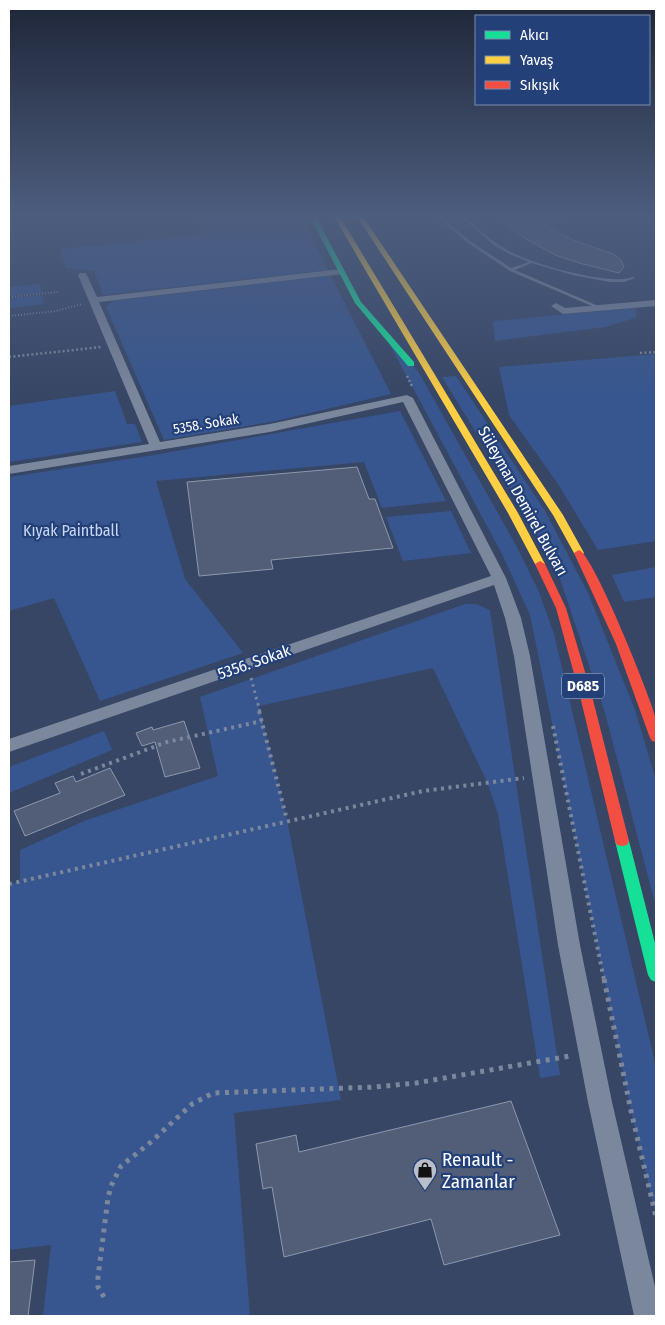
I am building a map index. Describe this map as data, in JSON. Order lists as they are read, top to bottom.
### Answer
{
  "streets": {
    "highway": ["Süleyman Demirel Bulvarı", "D685"],
    "street": ["5358. Sokak", "5356. Sokak"]
  },
  "parks": ["Kıyak Paintball"],
  "places": {
    "shop": ["Renault - Zamanlar"]
  },
  "legend": ["Akıcı", "Yavaş", "Sıkışık"]
}
